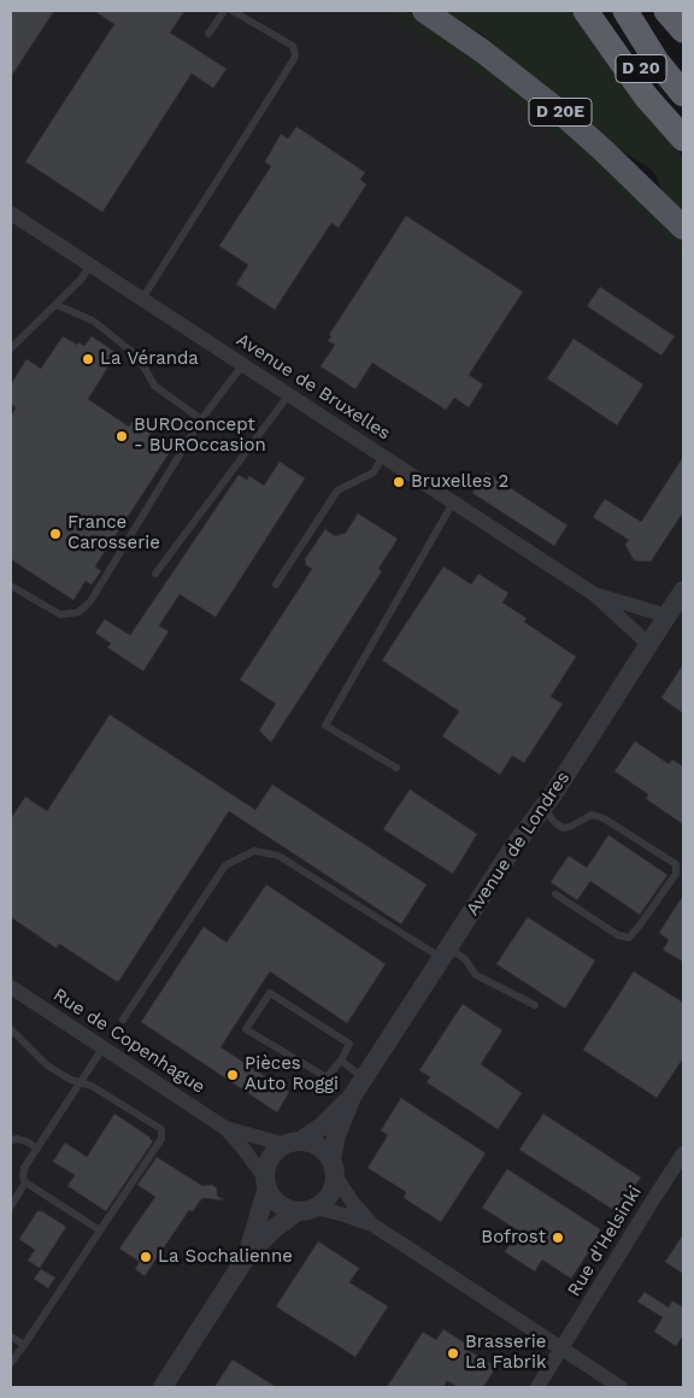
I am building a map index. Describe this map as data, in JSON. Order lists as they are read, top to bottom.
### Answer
{
  "streets": {
    "highway": ["D 20"],
    "main road": ["D 20E"],
    "street": [
      "Avenue de Bruxelles",
      "Avenue de Londres",
      "Rue de Copenhague",
      "Rue d'Helsinki"
    ]
  },
  "crossings": [
    ["Avenue de Bruxelles", "Avenue de Londres"],
    ["Avenue de Londres", "Rue de Copenhague"]
  ],
  "places": [
    "La Véranda",
    "BUROconcept - BUROccasion",
    "Bruxelles 2",
    "France Carosserie",
    "Pièces Auto Roggi",
    "Bofrost",
    "La Sochalienne",
    "Brasserie La Fabrik"
  ]
}
